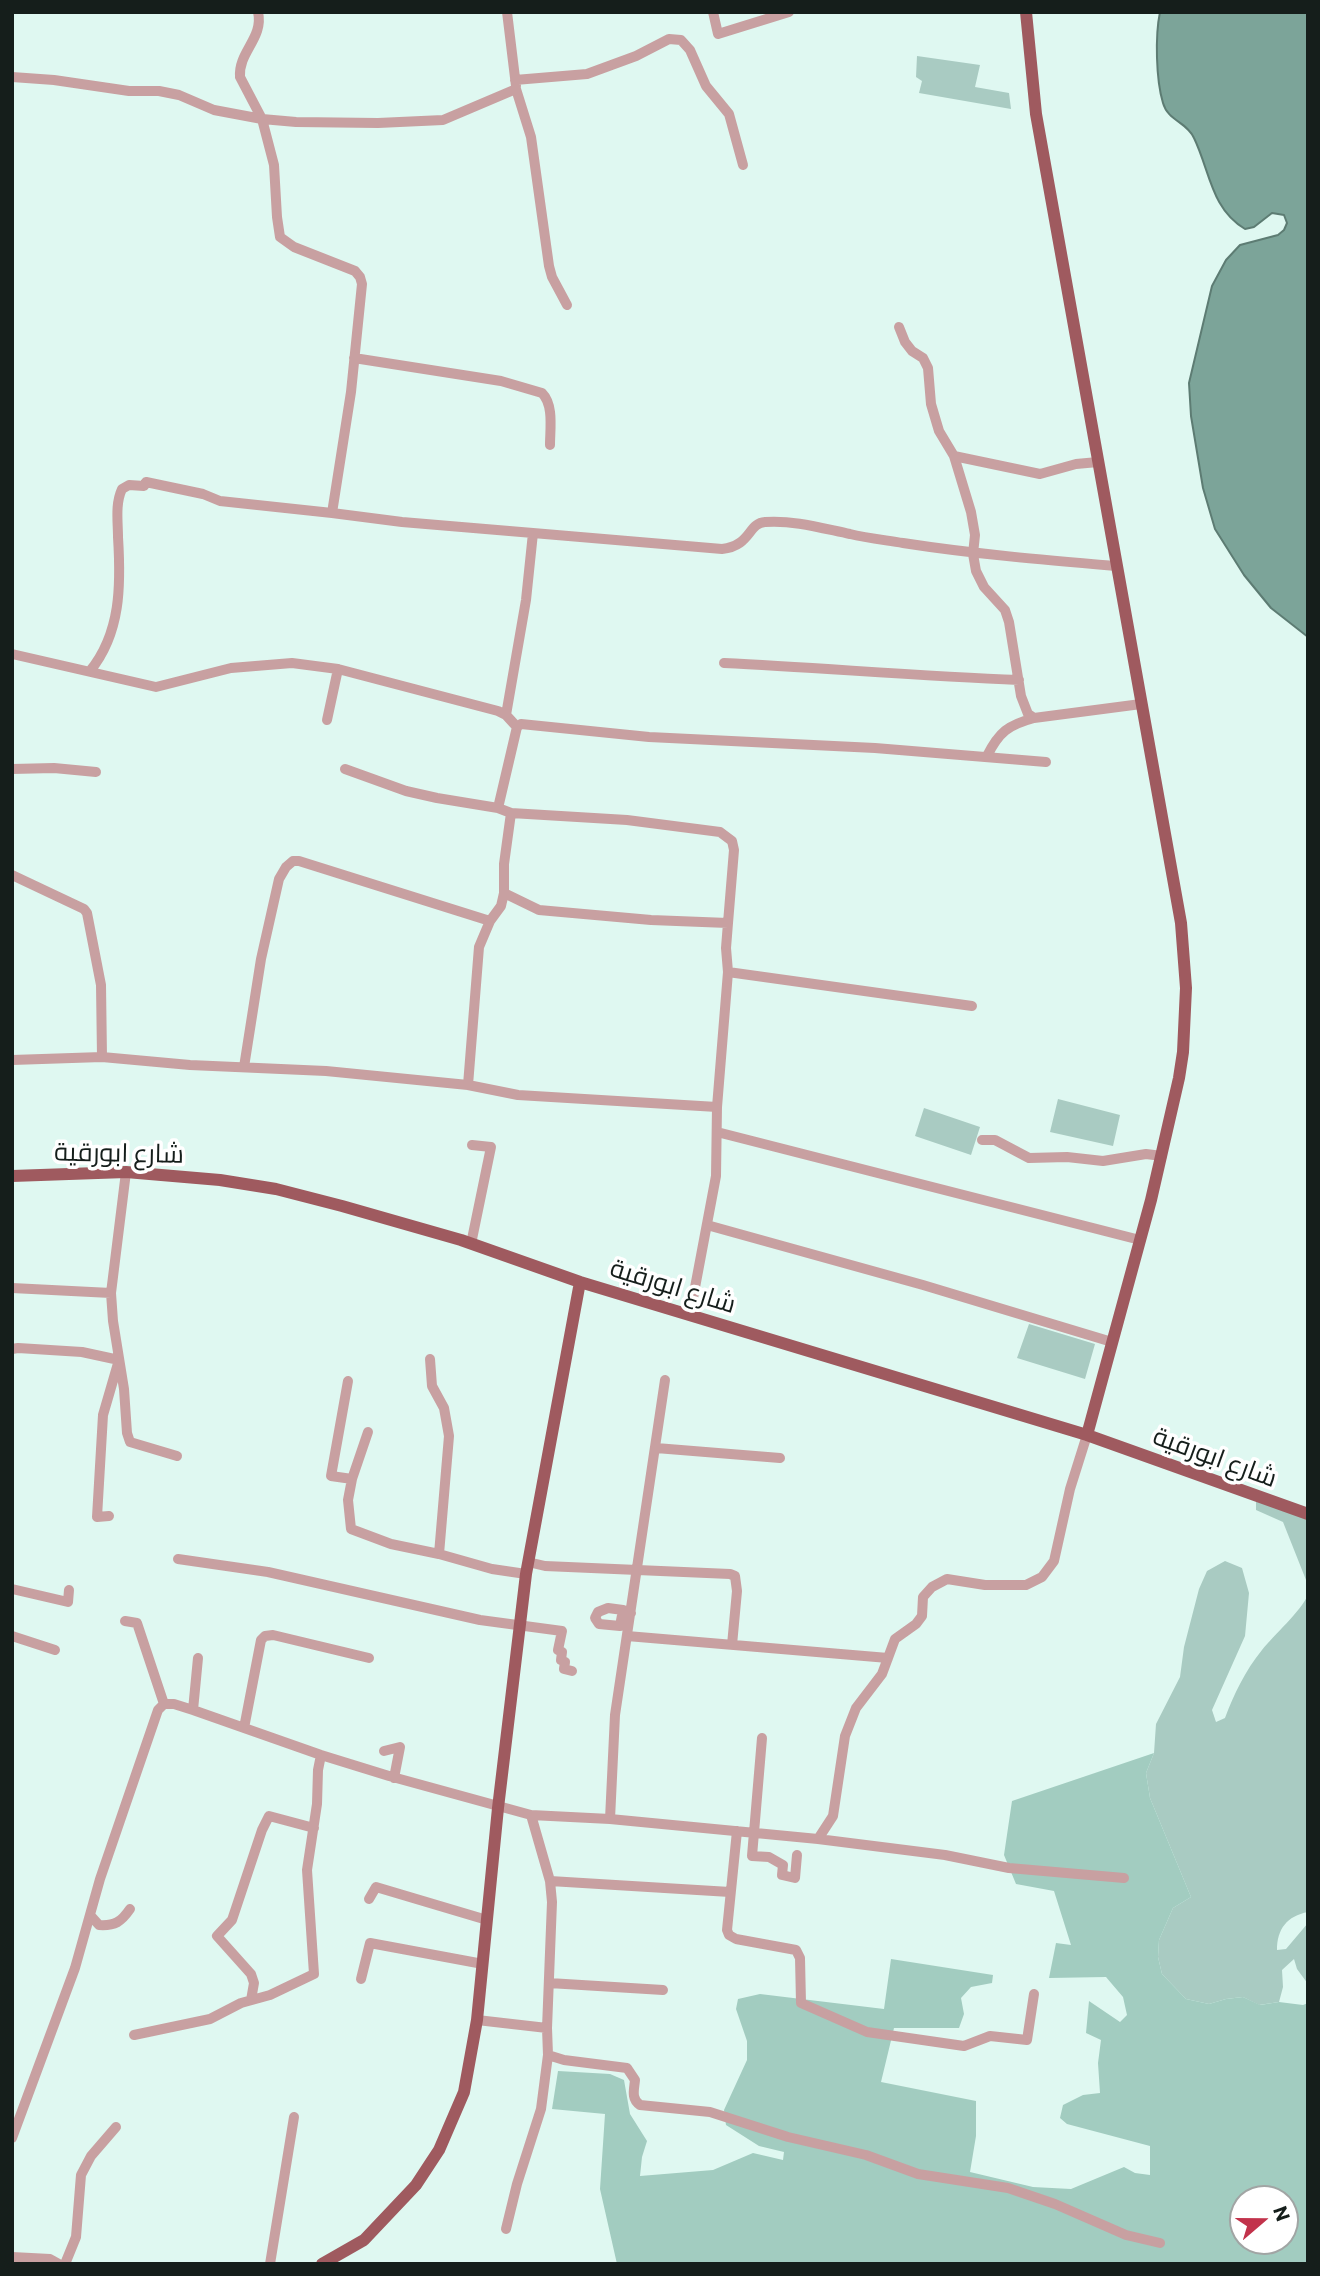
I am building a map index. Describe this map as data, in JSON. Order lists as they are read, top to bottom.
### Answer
{
  "streets": {
    "main road": ["شارع ابورقية"]
  },
  "north": "right"
}
